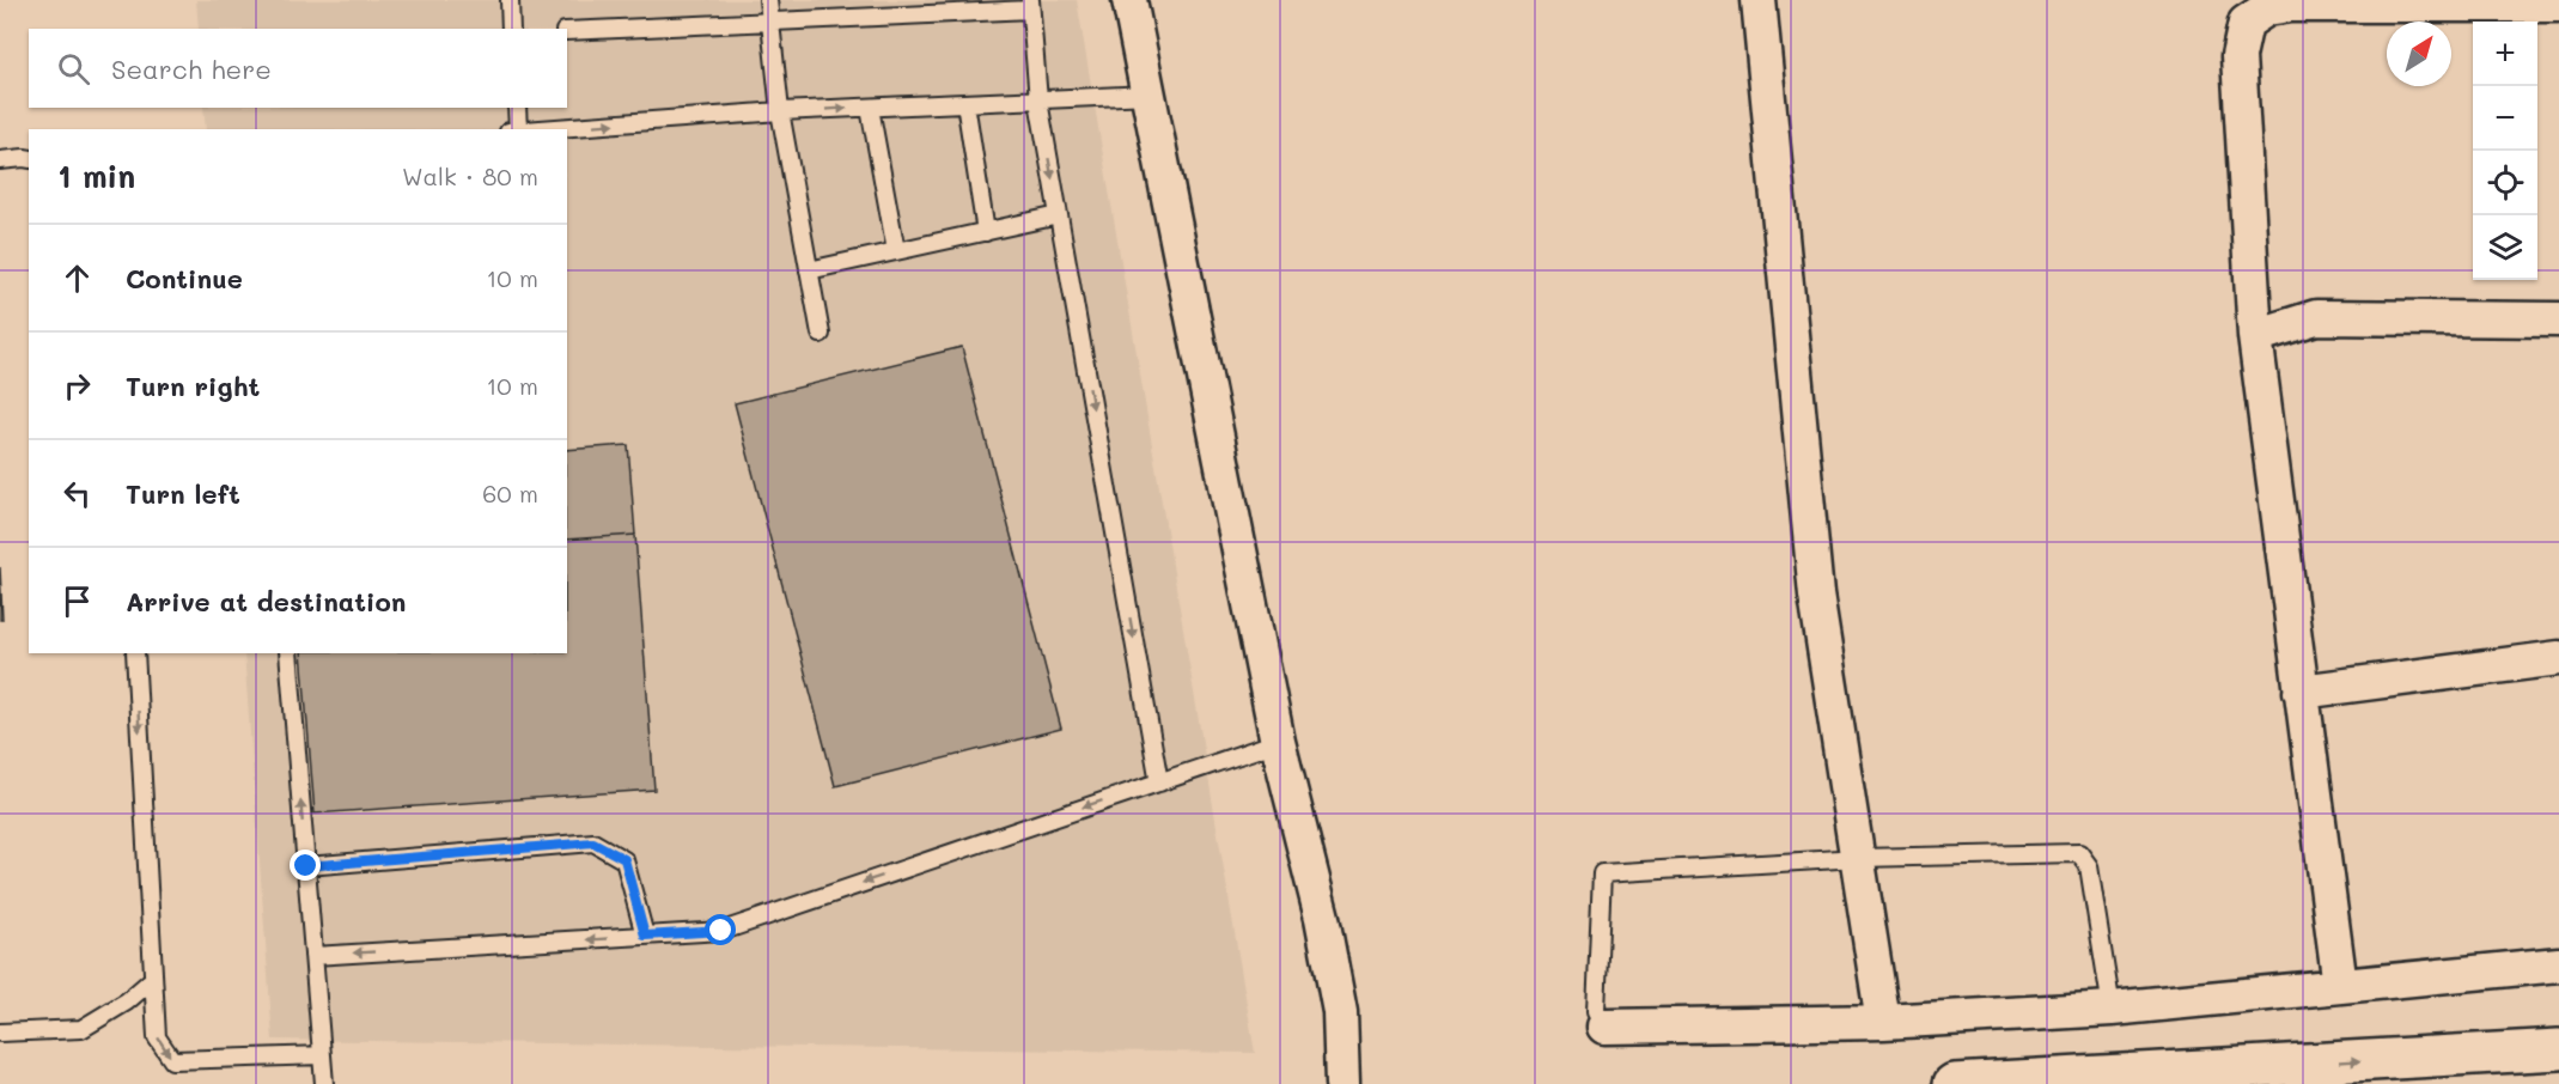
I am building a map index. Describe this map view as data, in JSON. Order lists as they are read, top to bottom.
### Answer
{
  "north": "top right",
  "page": {
    "map_buttons": ["+", "−"],
    "search": "Search here",
    "heading": ["1 min", "Walk · 80 m"],
    "list": [
      ["Continue", "10 m"],
      ["Turn right", "10 m"],
      ["Turn left", "60 m"],
      "Arrive at destination"
    ]
  }
}
